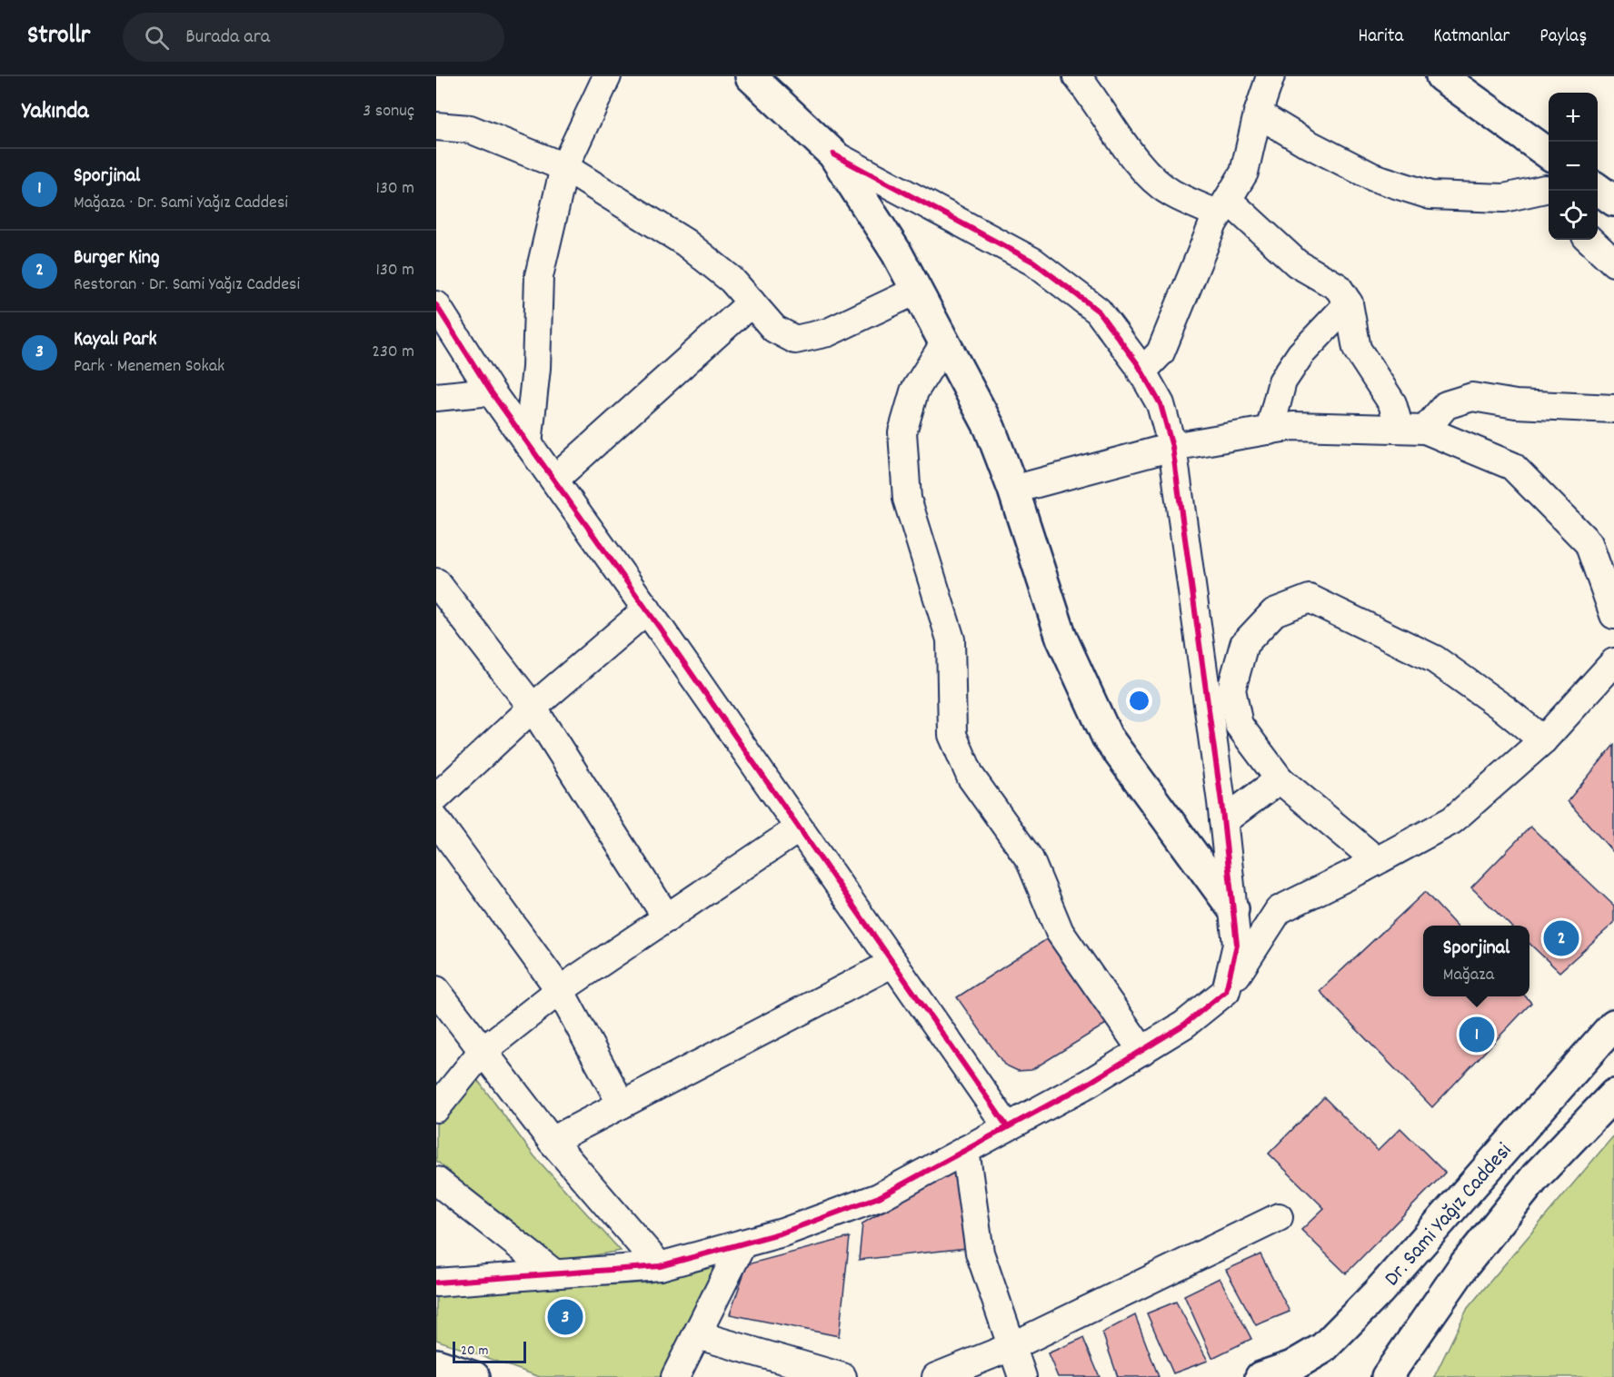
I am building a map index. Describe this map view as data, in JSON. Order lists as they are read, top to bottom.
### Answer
{
  "streets": {
    "street": ["Dr. Sami Yağız Caddesi"]
  },
  "scale_bar": "20 m",
  "page": {
    "header": "Strollr",
    "search": "Burada ara",
    "nav": ["Harita", "Katmanlar", "Paylaş"],
    "heading": ["Yakında", "3 sonuç"],
    "map_buttons": ["+", "−"],
    "list": [
      {
        "mark": "1",
        "name": "Sporjinal",
        "note": "Mağaza · Dr. Sami Yağız Caddesi",
        "value": "130 m"
      },
      {
        "mark": "2",
        "name": "Burger King",
        "note": "Restoran · Dr. Sami Yağız Caddesi",
        "value": "130 m"
      },
      {
        "mark": "3",
        "name": "Kayalı Park",
        "note": "Park · Menemen Sokak",
        "value": "230 m"
      }
    ],
    "pins": ["2", "1", "3"],
    "popup": ["Sporjinal", "Mağaza"],
    "scale": "20 m"
  }
}
